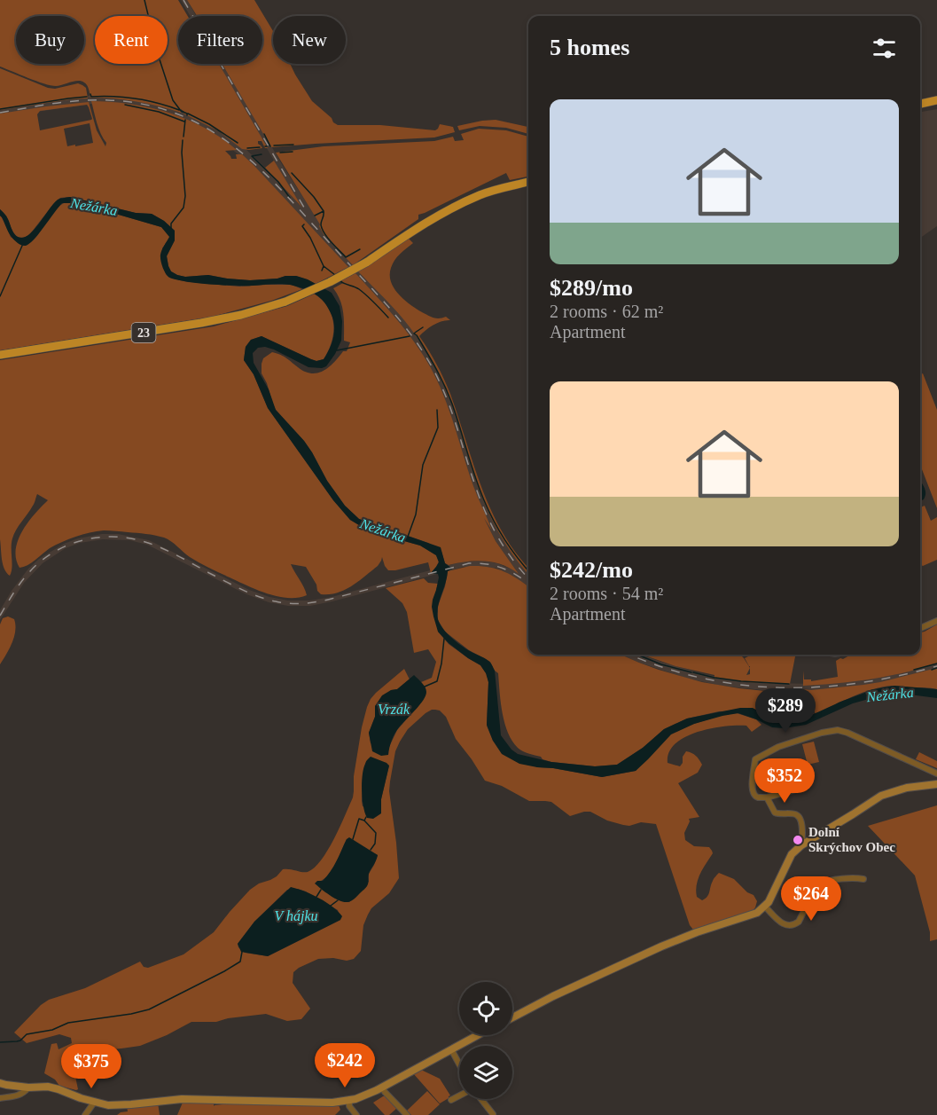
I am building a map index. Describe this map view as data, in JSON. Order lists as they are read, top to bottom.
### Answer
{
  "streets": {
    "main road": ["23"]
  },
  "water": ["Nežárka", "Vrzák", "V hájku"],
  "places": ["Dolní Skrýchov Obec"],
  "page": {
    "chip": [
      "Buy",
      "Rent",
      "Filters",
      "New"
    ],
    "heading": "5 homes",
    "list": [
      {
        "name": "$289/mo",
        "note": "2 rooms · 62 m² · Apartment"
      },
      {
        "name": "$242/mo",
        "note": "2 rooms · 54 m² · Apartment"
      }
    ],
    "price": [
      "$289",
      "$352",
      "$264",
      "$242",
      "$375"
    ]
  }
}
